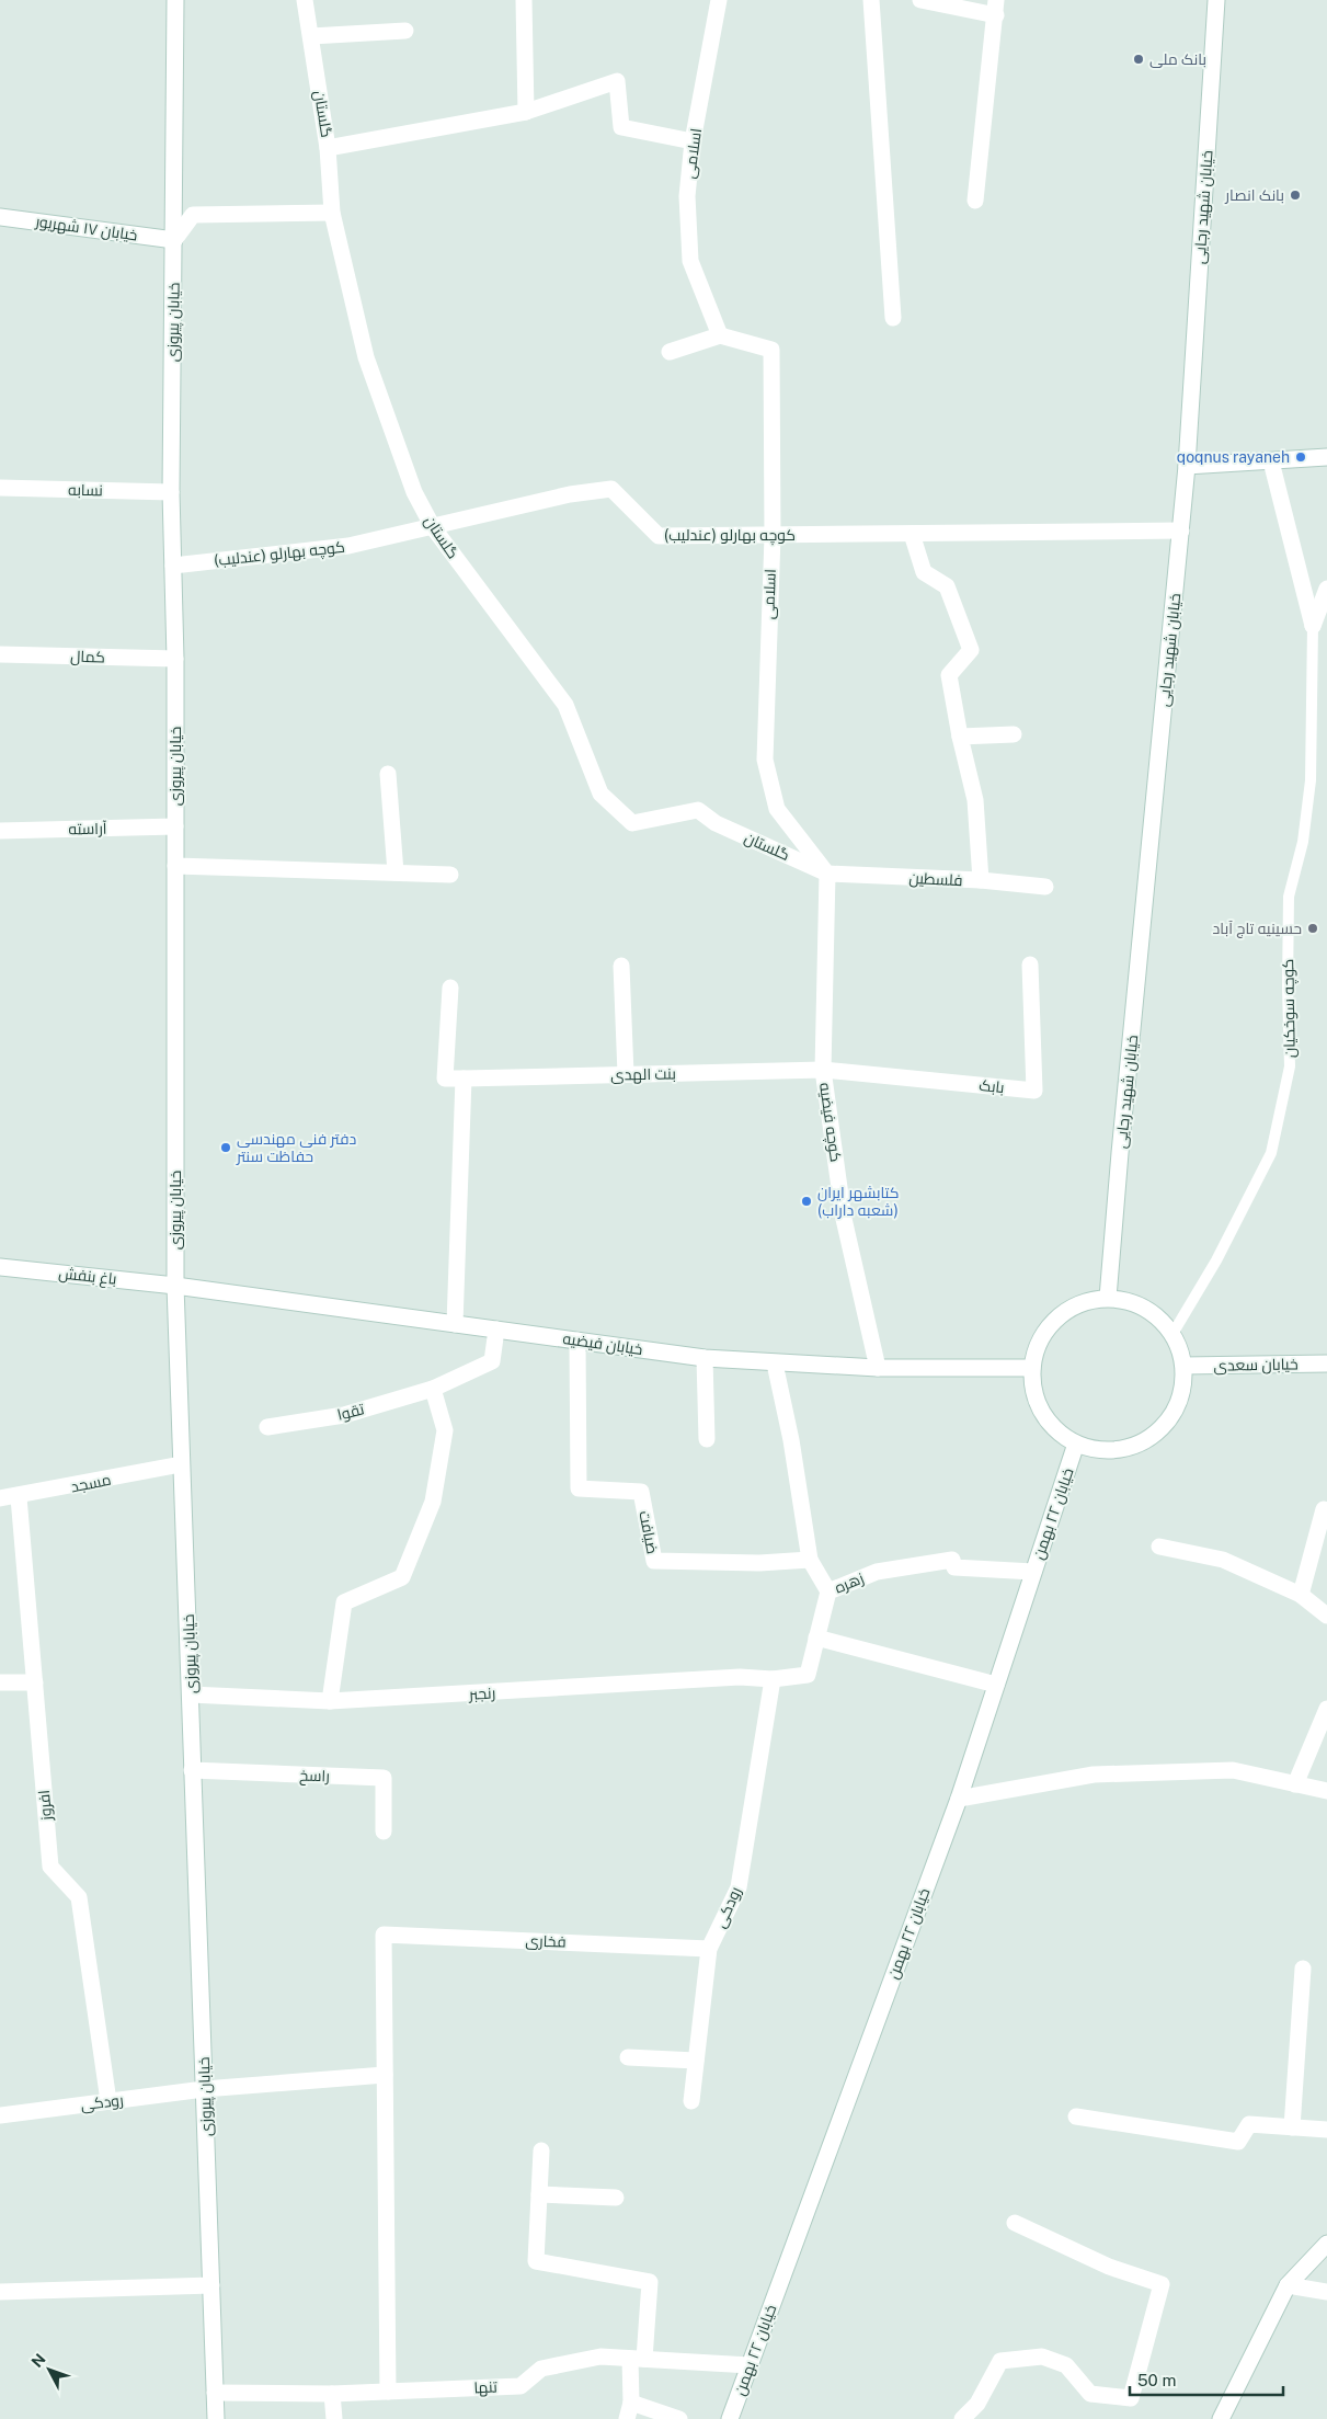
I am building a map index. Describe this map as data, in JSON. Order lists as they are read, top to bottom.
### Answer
{
  "streets": {
    "street": [
      "گلستان",
      "اسلامی",
      "خیابان شهید رجایی",
      "خیابان ۱۷ شهریور",
      "خیابان پیروزی",
      "نسابه",
      "کوچه بهارلو (عندلیب)",
      "کمال",
      "آراسته",
      "فلسطین",
      "بنت الهدی",
      "بابک",
      "کوچه فیضیه",
      "باغ بنفش",
      "خیابان فیضیه",
      "خیابان سعدی",
      "تقوا",
      "مسجد",
      "خیابان ۲۲ بهمن",
      "ضیافت",
      "زهره",
      "رنجبر",
      "راسخ",
      "افروز",
      "رودکی",
      "فخاری",
      "تنها"
    ],
    "lane": ["کوچه سوخکیان"]
  },
  "crossings": [
    ["گلستان", "اسلامی"],
    ["گلستان", "کوچه بهارلو (عندلیب)"],
    ["گلستان", "فلسطین"],
    ["گلستان", "کوچه فیضیه"],
    ["اسلامی", "کوچه بهارلو (عندلیب)"],
    ["اسلامی", "فلسطین"],
    ["اسلامی", "کوچه فیضیه"],
    ["خیابان شهید رجایی", "کوچه بهارلو (عندلیب)"],
    ["خیابان شهید رجایی", "کوچه سوخکیان"],
    ["خیابان شهید رجایی", "خیابان فیضیه"],
    ["خیابان شهید رجایی", "خیابان سعدی"],
    ["خیابان شهید رجایی", "خیابان ۲۲ بهمن"],
    ["خیابان ۱۷ شهریور", "خیابان پیروزی"],
    ["خیابان پیروزی", "نسابه"],
    ["خیابان پیروزی", "کوچه بهارلو (عندلیب)"],
    ["خیابان پیروزی", "کمال"],
    ["خیابان پیروزی", "آراسته"],
    ["خیابان پیروزی", "باغ بنفش"],
    ["خیابان پیروزی", "خیابان فیضیه"],
    ["خیابان پیروزی", "مسجد"],
    ["خیابان پیروزی", "رنجبر"],
    ["خیابان پیروزی", "راسخ"],
    ["خیابان پیروزی", "رودکی"],
    ["خیابان پیروزی", "تنها"],
    ["فلسطین", "کوچه فیضیه"],
    ["کوچه سوخکیان", "خیابان فیضیه"],
    ["کوچه سوخکیان", "خیابان سعدی"],
    ["کوچه سوخکیان", "خیابان ۲۲ بهمن"],
    ["بنت الهدی", "بابک"],
    ["بنت الهدی", "کوچه فیضیه"],
    ["بابک", "کوچه فیضیه"],
    ["کوچه فیضیه", "خیابان فیضیه"],
    ["باغ بنفش", "خیابان فیضیه"],
    ["خیابان فیضیه", "خیابان سعدی"],
    ["خیابان فیضیه", "تقوا"],
    ["خیابان فیضیه", "خیابان ۲۲ بهمن"],
    ["خیابان فیضیه", "ضیافت"],
    ["خیابان فیضیه", "زهره"],
    ["خیابان سعدی", "خیابان ۲۲ بهمن"],
    ["مسجد", "افروز"],
    ["خیابان ۲۲ بهمن", "زهره"],
    ["خیابان ۲۲ بهمن", "تنها"],
    ["ضیافت", "زهره"],
    ["رنجبر", "رودکی"],
    ["افروز", "رودکی"],
    ["رودکی", "فخاری"]
  ],
  "places": [
    "بانک ملی",
    "بانک انصار",
    "qoqnus rayaneh",
    "حسینیه تاج آباد",
    "دفتر فنی مهندسی حفاظت سنتر",
    "کتابشهر ایران (شعبه داراب)"
  ],
  "scale_bar": "50 m",
  "north": "top left"
}
